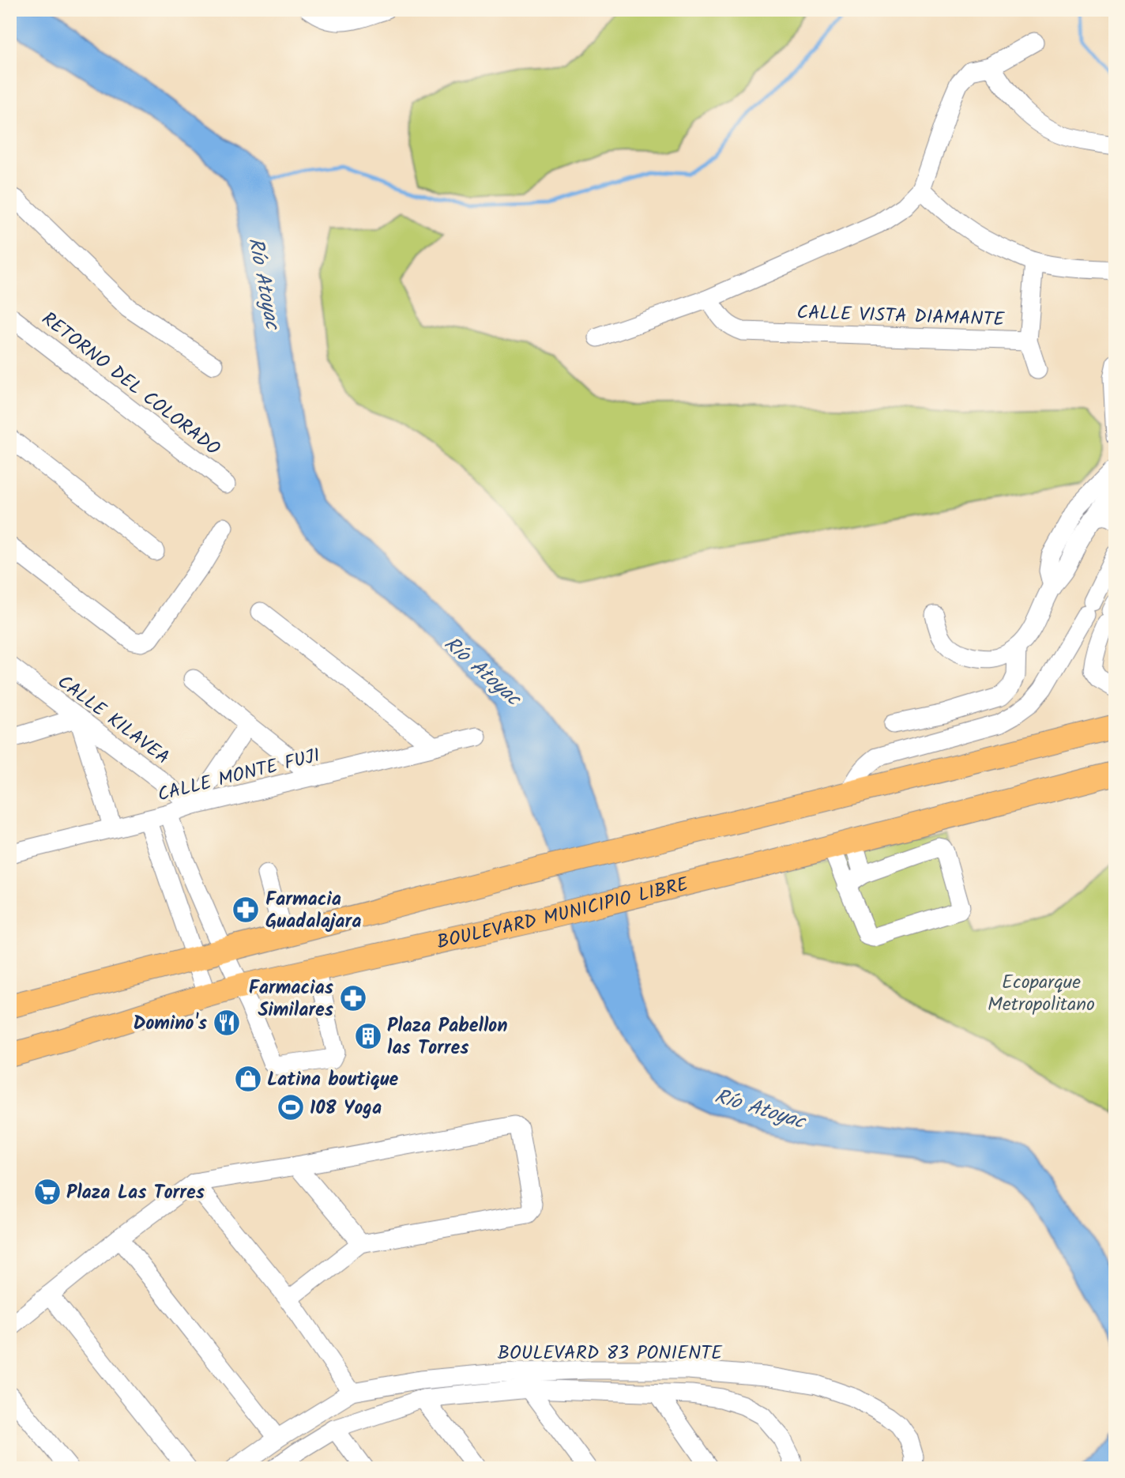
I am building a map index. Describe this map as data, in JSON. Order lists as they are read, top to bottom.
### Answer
{
  "streets": {
    "main road": ["BOULEVARD MUNICIPIO LIBRE"],
    "street": [
      "CALLE VISTA DIAMANTE",
      "RETORNO DEL COLORADO",
      "CALLE KILAVEA",
      "CALLE MONTE FUJI",
      "BOULEVARD 83 PONIENTE"
    ]
  },
  "crossings": [
    ["CALLE KILAVEA", "CALLE MONTE FUJI"]
  ],
  "water": ["Río Atoyac"],
  "parks": ["Ecoparque Metropolitano"],
  "places": {
    "pharmacy": ["Farmacia Guadalajara", "Farmacias Similares"],
    "restaurant": ["Domino's"],
    "building": ["Plaza Pabellon las Torres"],
    "shop": ["Latina boutique"],
    "sports": ["108 Yoga"],
    "supermarket": ["Plaza Las Torres"]
  }
}
